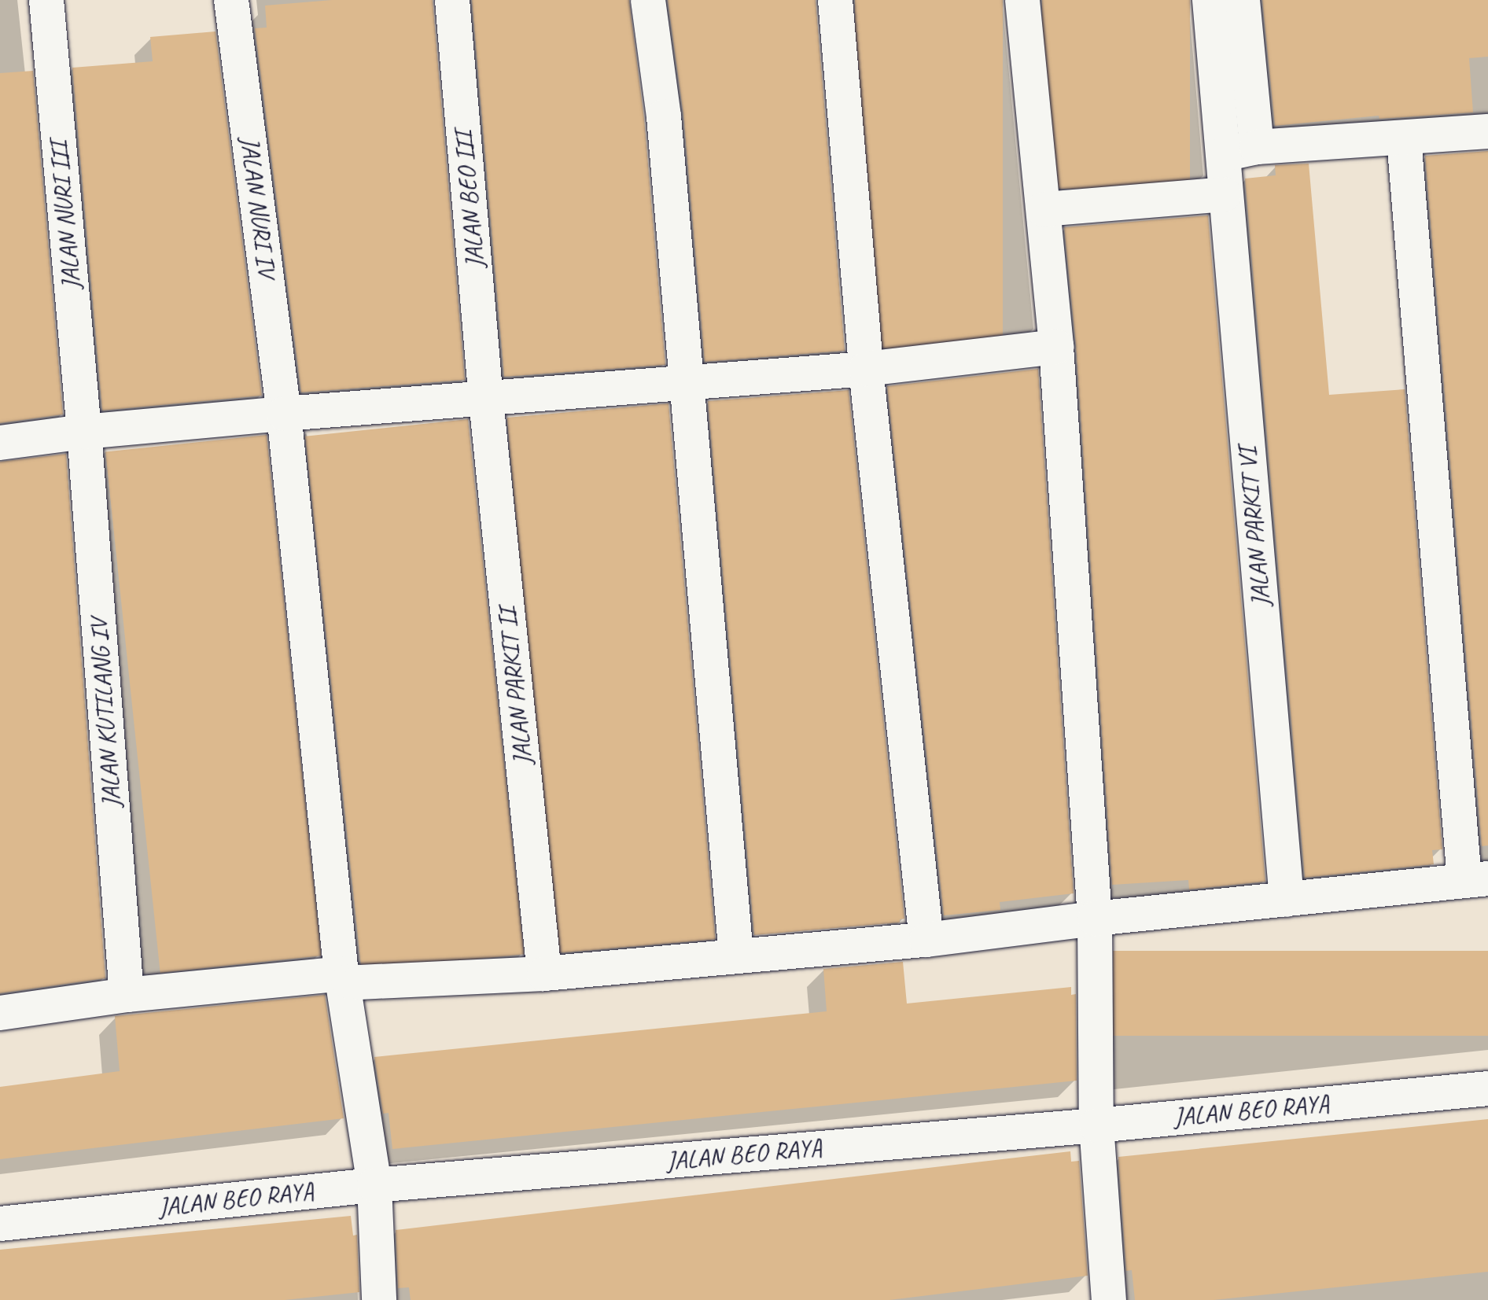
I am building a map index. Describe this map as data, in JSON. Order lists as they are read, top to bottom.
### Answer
{
  "streets": {
    "street": [
      "JALAN BEO III",
      "JALAN NURI IV",
      "JALAN NURI III",
      "JALAN PARKIT VI",
      "JALAN PARKIT II",
      "JALAN KUTILANG IV",
      "JALAN BEO RAYA"
    ]
  },
  "crossings": [
    ["JALAN BEO III", "JALAN PARKIT II"],
    ["JALAN NURI IV", "JALAN BEO RAYA"],
    ["JALAN NURI III", "JALAN KUTILANG IV"]
  ]
}
